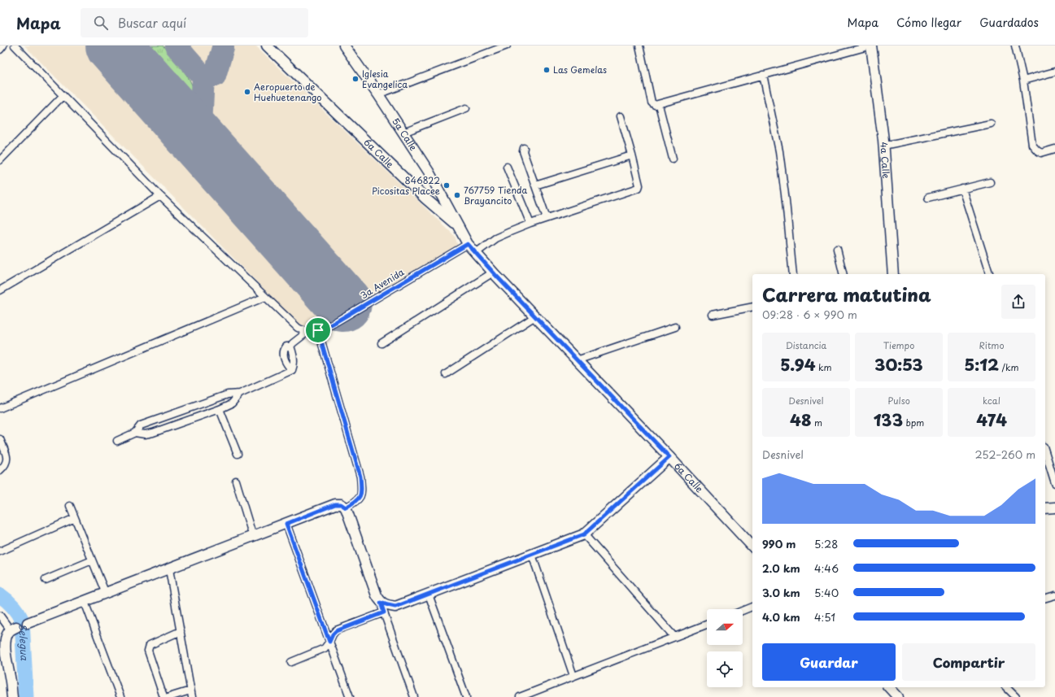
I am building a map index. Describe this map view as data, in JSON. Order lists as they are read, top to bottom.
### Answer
{
  "streets": {
    "street": [
      "5a Calle",
      "6a Calle",
      "4a Calle",
      "3a Avenida"
    ]
  },
  "crossings": [
    ["5a Calle", "6a Calle"],
    ["6a Calle", "3a Avenida"]
  ],
  "water": ["Selegua"],
  "places": [
    "Las Gemelas",
    "Iglesia Evangelica",
    "Aeropuerto de Huehuetenango",
    "846822 Picositas Placee",
    "767759 Tienda Brayancito"
  ],
  "north": "right",
  "page": {
    "header": "Mapa",
    "search": "Buscar aquí",
    "nav": ["Mapa", "Cómo llegar", "Guardados"],
    "heading": ["Carrera matutina", "09:28 · 6 × 990 m"],
    "stats": [
      ["Distancia", "5.94 km"],
      ["Tiempo", "30:53"],
      ["Ritmo", "5:12 /km"],
      ["Desnivel", "48 m"],
      ["Pulso", "133 bpm"],
      ["kcal", "474"]
    ],
    "chart": ["Desnivel", "252–260 m"],
    "list": [
      {
        "name": "990 m",
        "note": "5:28"
      },
      {
        "name": "2.0 km",
        "note": "4:46"
      },
      {
        "name": "3.0 km",
        "note": "5:40"
      },
      {
        "name": "4.0 km",
        "note": "4:51"
      }
    ],
    "buttons": ["Guardar", "Compartir"]
  }
}
